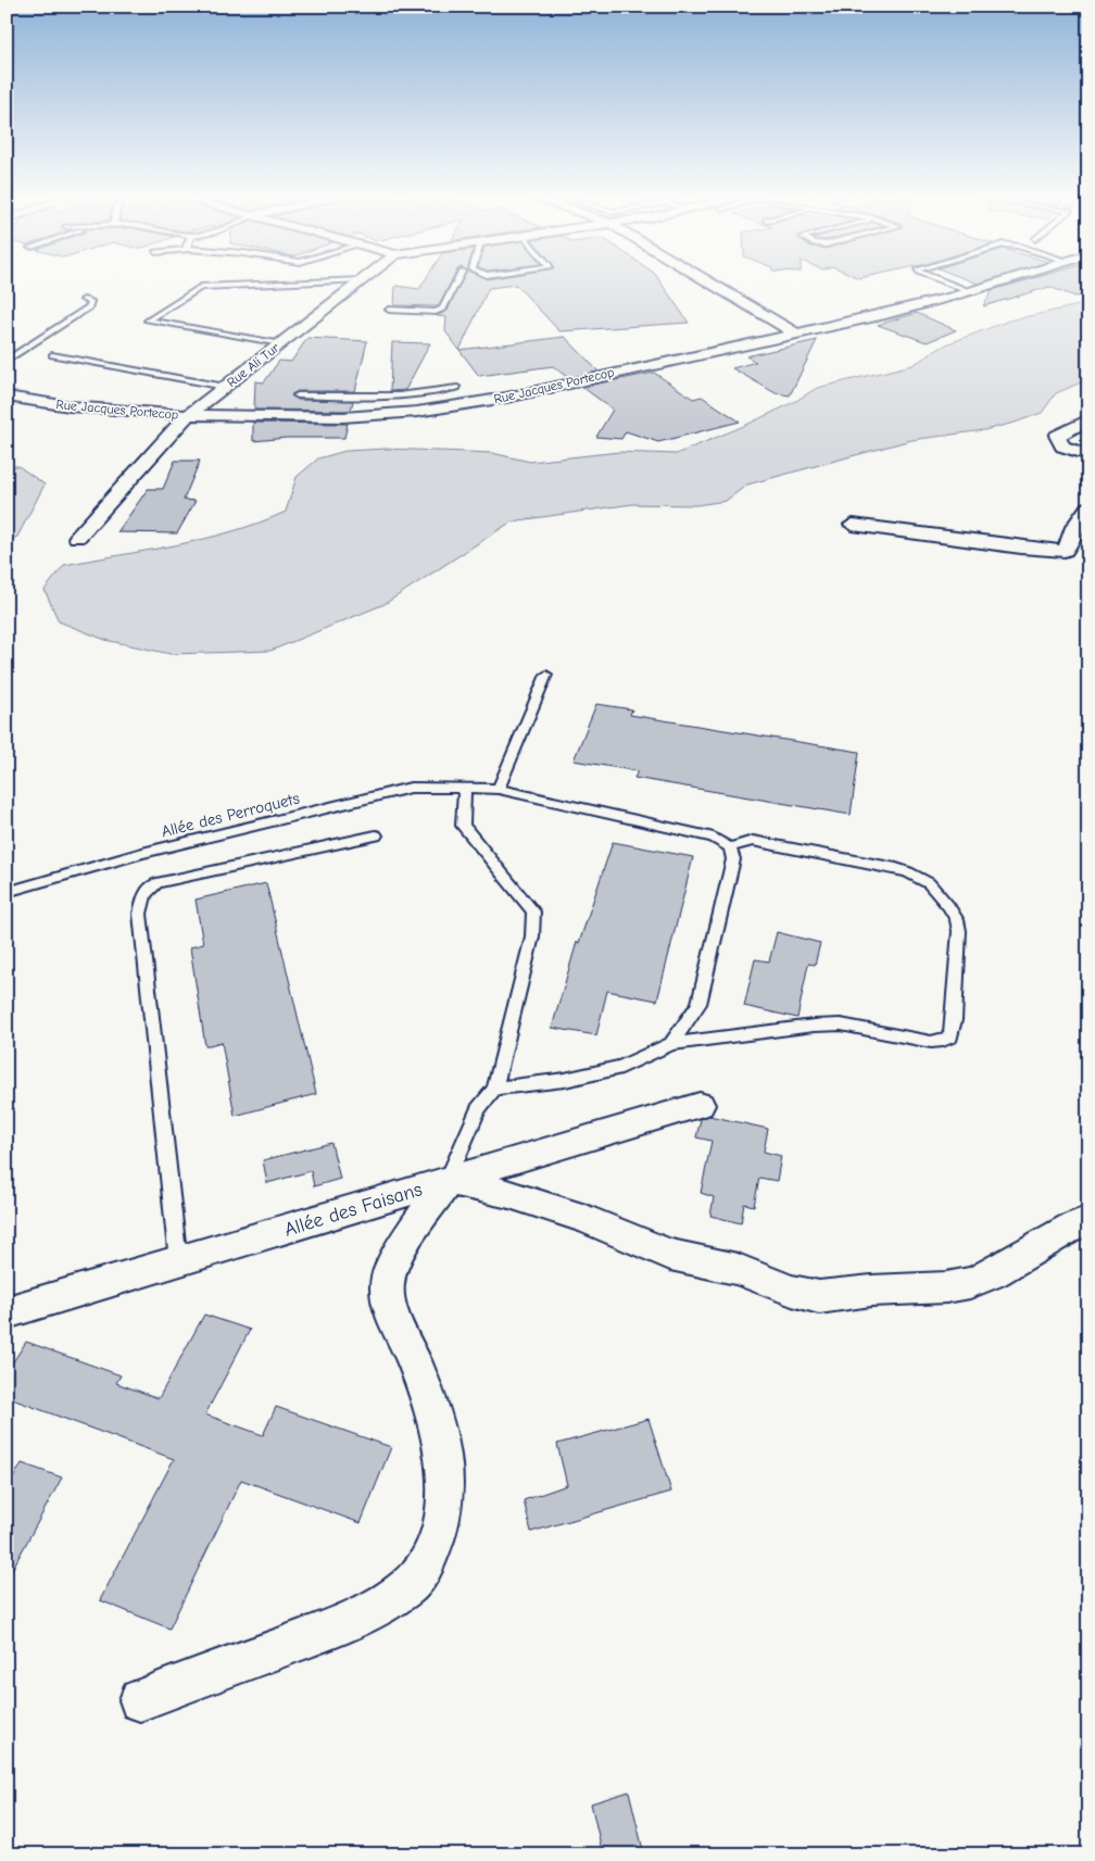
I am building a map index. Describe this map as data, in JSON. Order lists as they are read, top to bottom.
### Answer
{
  "streets": {
    "street": ["Rue Ali Tur", "Rue Jacques Portecop", "Allée des Faisans"],
    "lane": ["Allée des Perroquets"]
  },
  "crossings": [
    ["Rue Ali Tur", "Rue Jacques Portecop"]
  ]
}
